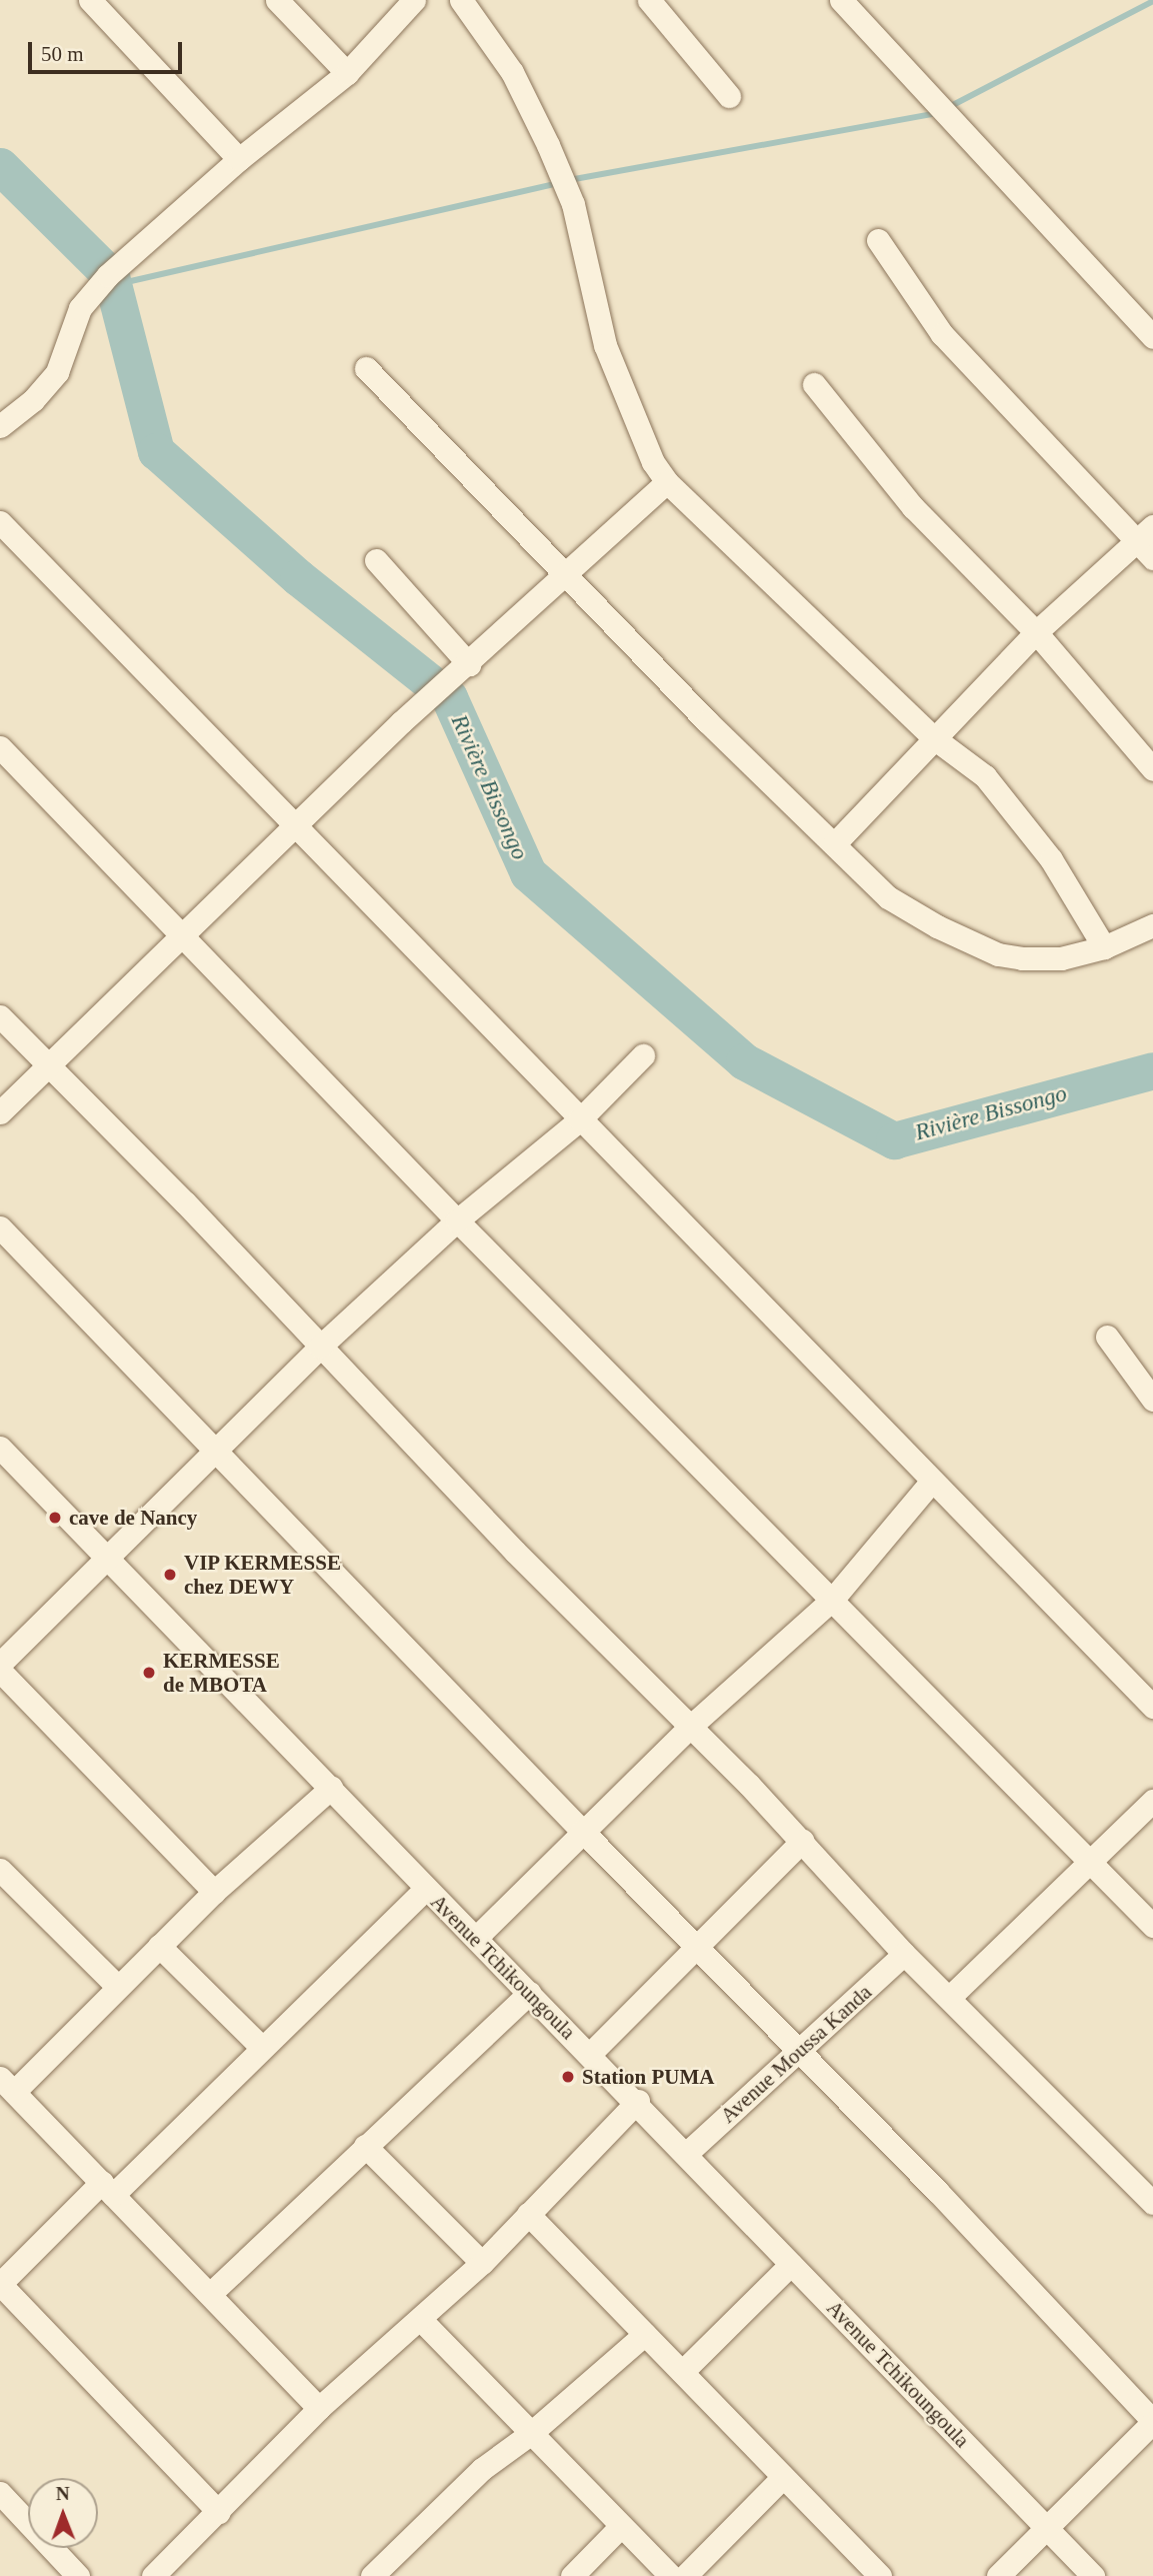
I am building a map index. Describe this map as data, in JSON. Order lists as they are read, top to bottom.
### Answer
{
  "streets": {
    "street": ["Avenue Tchikoungoula", "Avenue Moussa Kanda"]
  },
  "crossings": [
    ["Avenue Tchikoungoula", "Avenue Moussa Kanda"]
  ],
  "water": ["Rivière Bissongo"],
  "places": [
    "cave de Nancy",
    "VIP KERMESSE chez DEWY",
    "KERMESSE de MBOTA",
    "Station PUMA"
  ],
  "scale_bar": "50 m",
  "north": "top"
}
